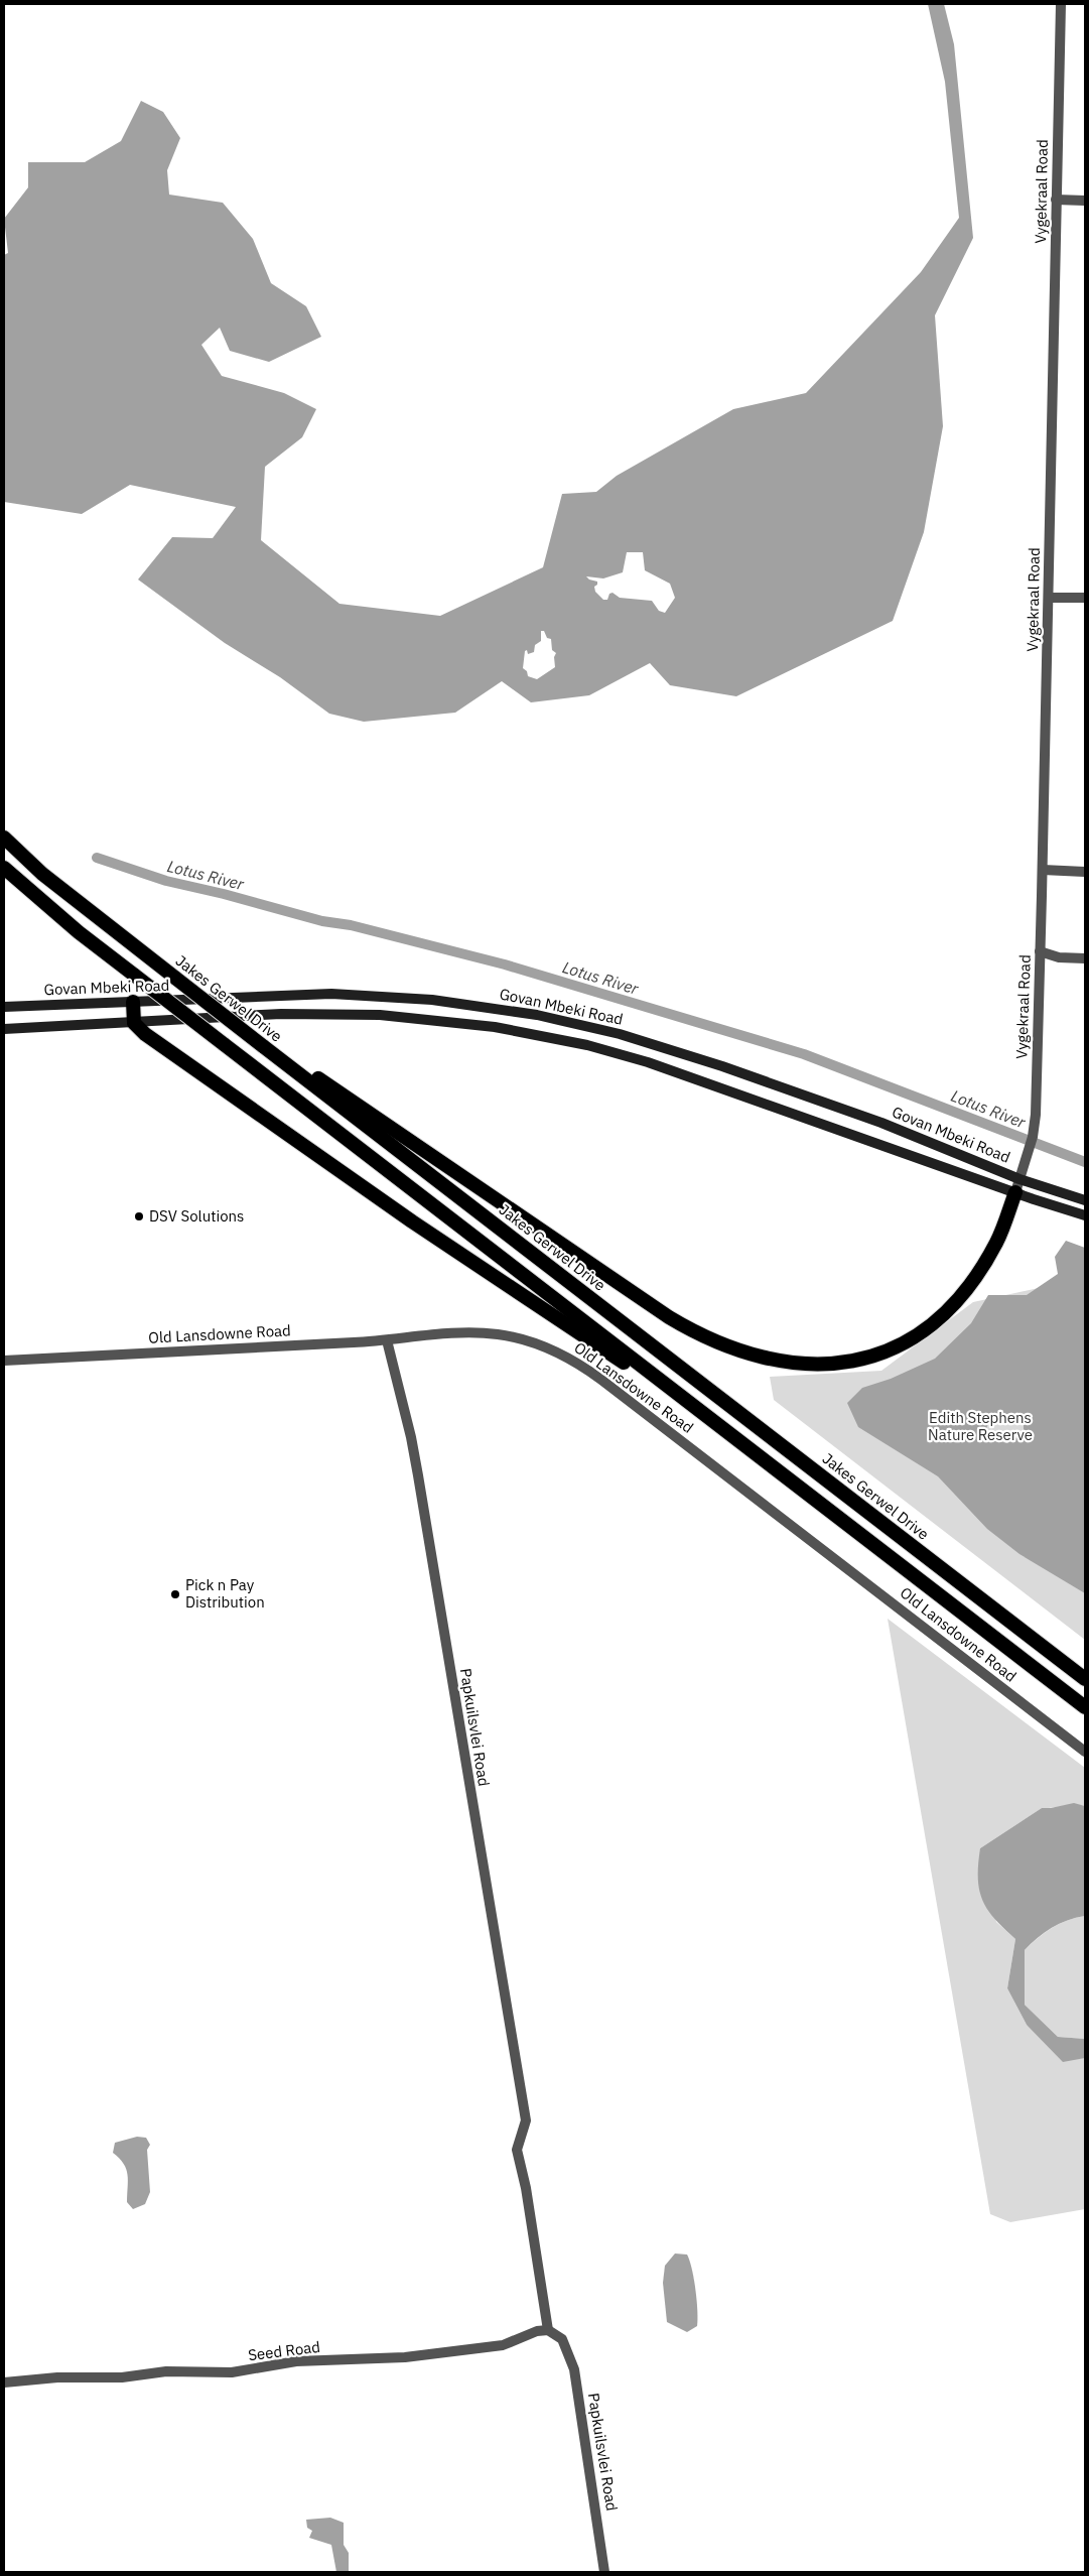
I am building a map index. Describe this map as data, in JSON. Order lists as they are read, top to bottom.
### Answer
{
  "streets": {
    "highway": ["Jakes Gerwel Drive"],
    "main road": ["Govan Mbeki Road"],
    "street": [
      "Vygekraal Road",
      "Old Lansdowne Road",
      "Papkuilsvlei Road",
      "Seed Road"
    ]
  },
  "crossings": [
    ["Vygekraal Road", "Govan Mbeki Road"],
    ["Old Lansdowne Road", "Papkuilsvlei Road"],
    ["Papkuilsvlei Road", "Seed Road"]
  ],
  "water": ["Lotus River"],
  "parks": ["Edith Stephens Nature Reserve"],
  "places": ["DSV Solutions", "Pick n Pay Distribution"]
}
